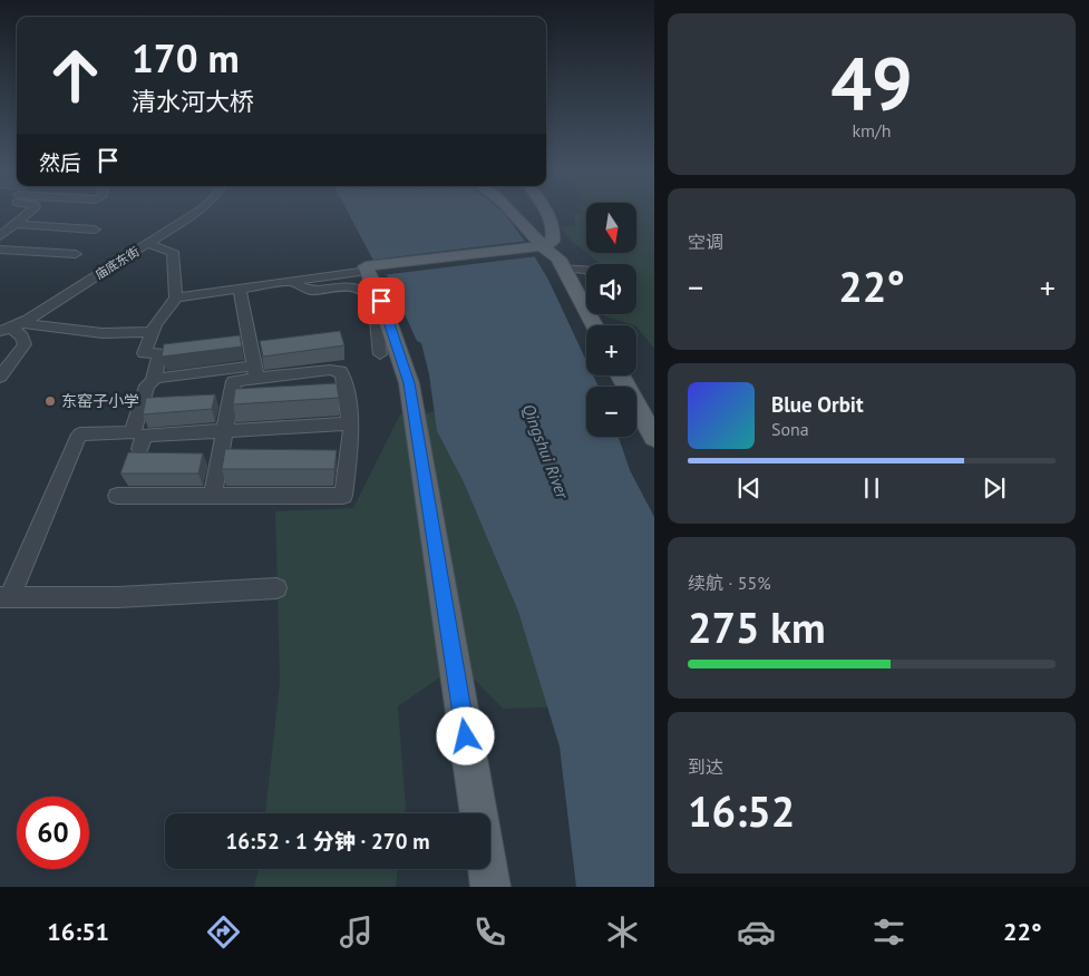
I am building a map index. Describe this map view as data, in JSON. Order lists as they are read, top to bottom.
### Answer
{
  "streets": {
    "street": ["庙底东街"]
  },
  "water": ["Qingshui River"],
  "places": ["东窑子小学"],
  "north": "bottom",
  "page": {
    "tile": [
      ["49", "km/h"],
      "空调",
      ["续航 · 55%", "275 km"],
      ["到达", "16:52"]
    ],
    "turn": ["170 m", "清水河大桥"],
    "then": "然后",
    "map_buttons": ["+", "−"],
    "heat": ["−", "22°", "+"],
    "song": ["Blue Orbit", "Sona"],
    "limit": "60",
    "trip": "16:52 · 1 分钟 · 270 m",
    "tabs": ["16:51", "22°"]
  }
}
